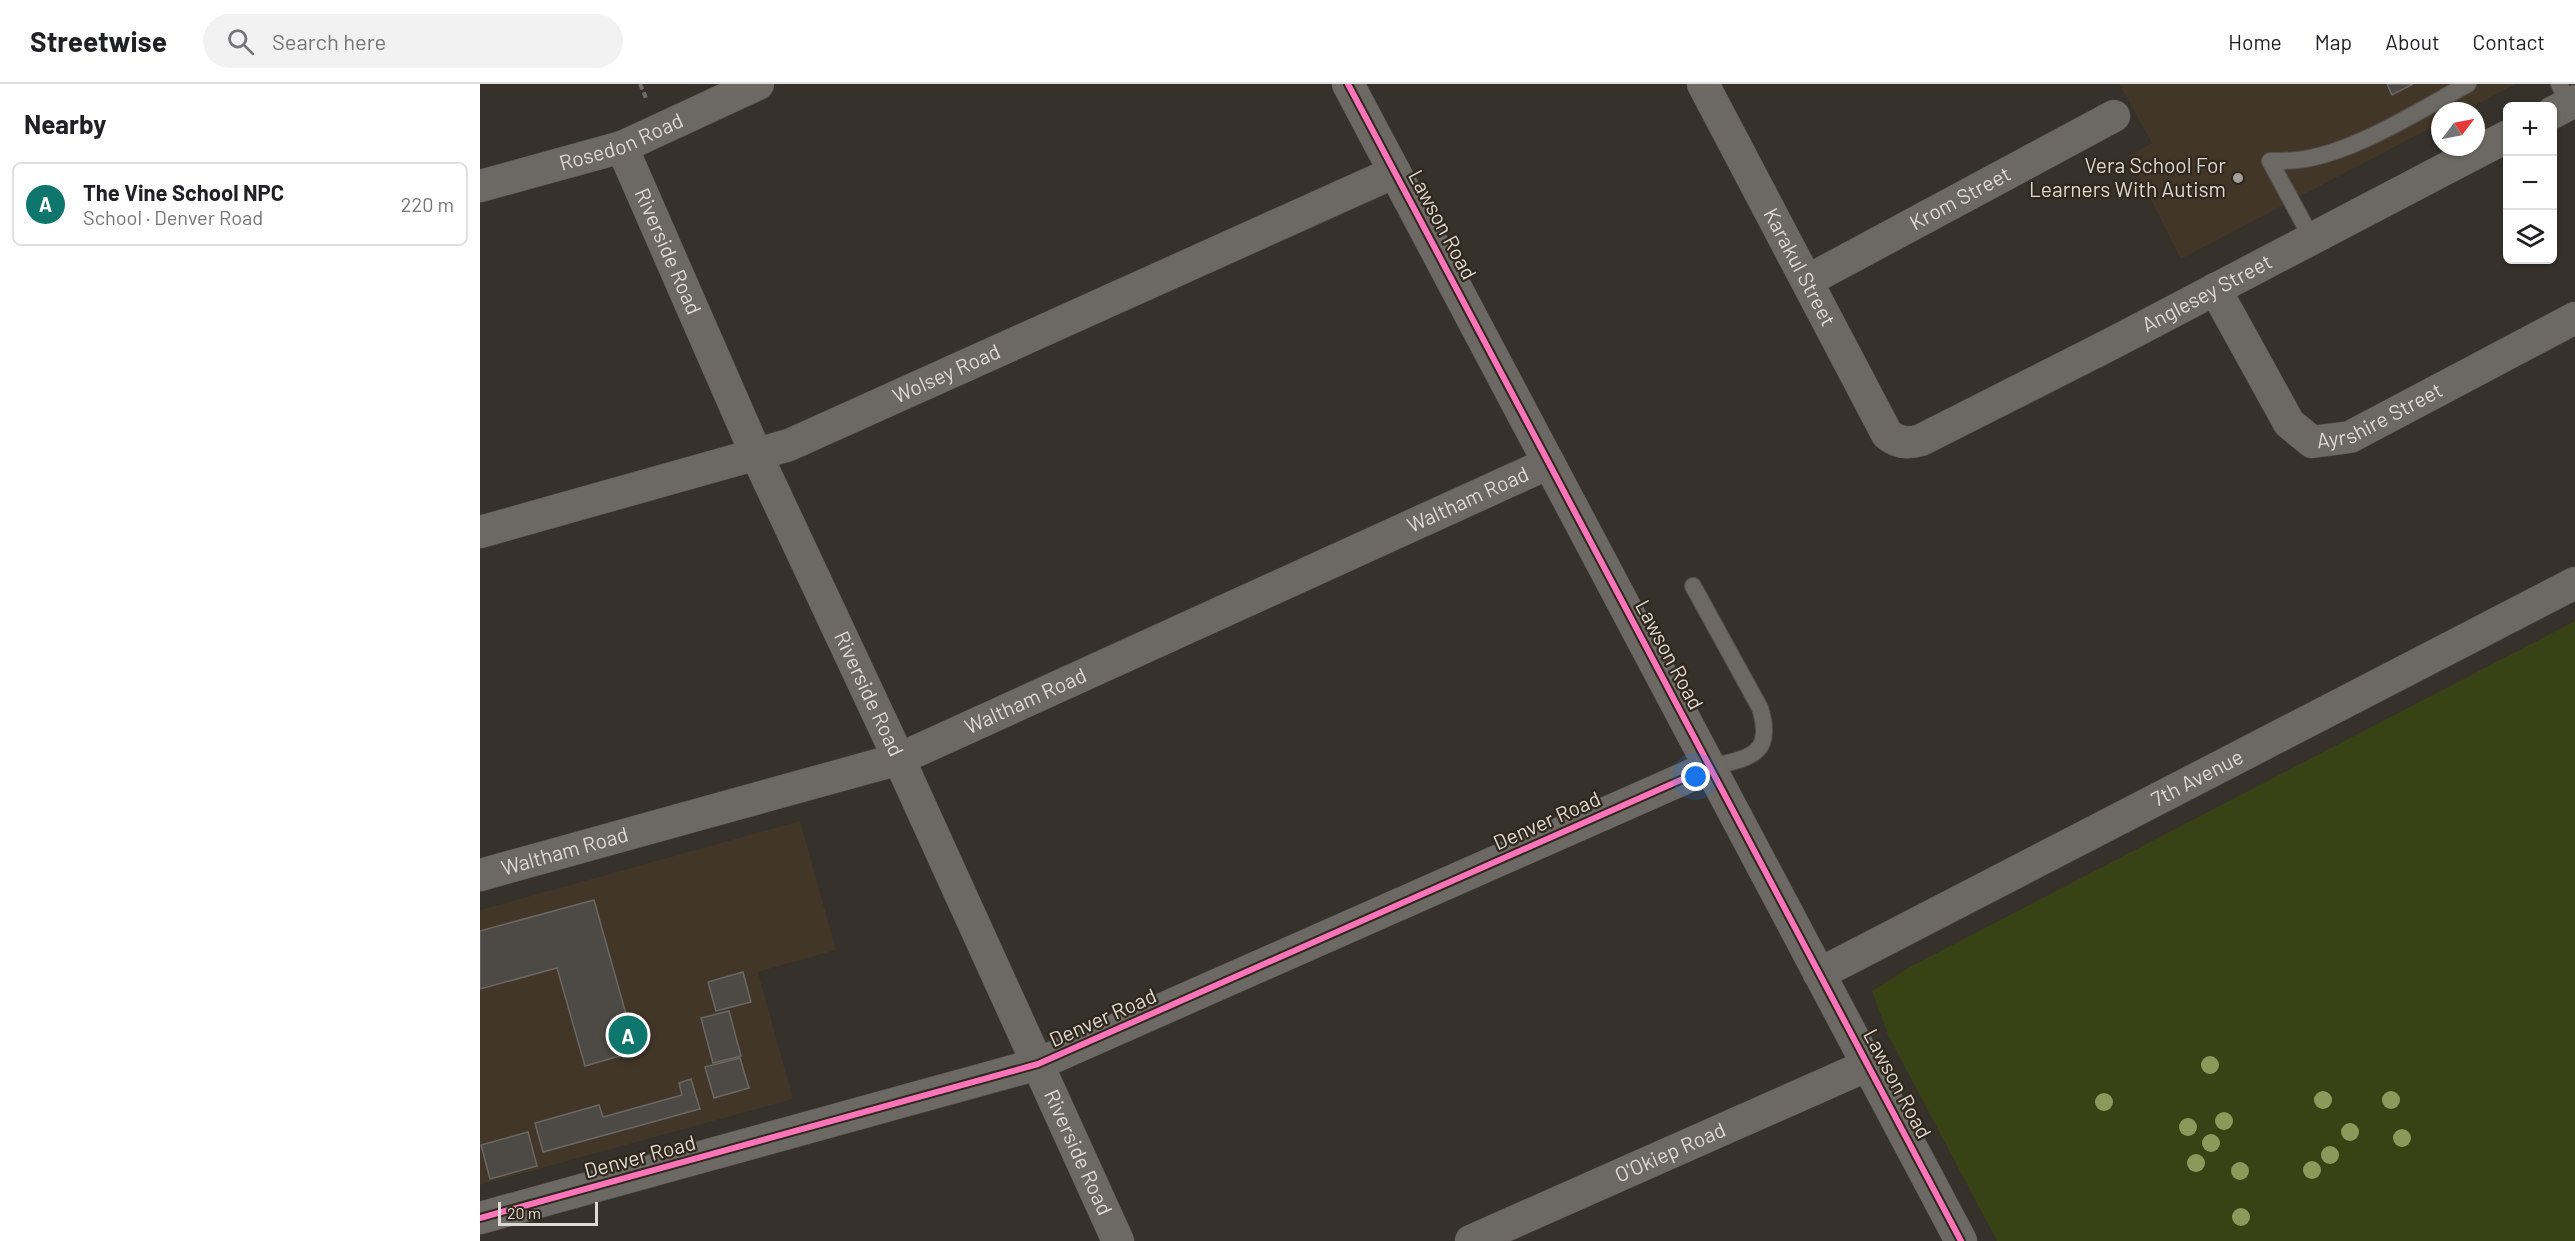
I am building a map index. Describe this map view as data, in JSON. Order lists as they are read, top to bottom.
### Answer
{
  "streets": {
    "street": [
      "Rosedon Road",
      "Krom Street",
      "Lawson Road",
      "Riverside Road",
      "Karakul Street",
      "Anglesey Street",
      "Wolsey Road",
      "Ayrshire Street",
      "Waltham Road",
      "7th Avenue",
      "Denver Road",
      "O'Okiep Road"
    ]
  },
  "crossings": [
    ["Rosedon Road", "Riverside Road"],
    ["Krom Street", "Karakul Street"],
    ["Lawson Road", "Wolsey Road"],
    ["Lawson Road", "Waltham Road"],
    ["Lawson Road", "7th Avenue"],
    ["Lawson Road", "Denver Road"],
    ["Lawson Road", "O'Okiep Road"],
    ["Riverside Road", "Wolsey Road"],
    ["Riverside Road", "Waltham Road"],
    ["Riverside Road", "Denver Road"],
    ["Karakul Street", "Anglesey Street"],
    ["Anglesey Street", "Ayrshire Street"]
  ],
  "places": ["Vera School For Learners With Autism"],
  "scale_bar": "20 m",
  "north": "top right",
  "page": {
    "header": "Streetwise",
    "search": "Search here",
    "nav": [
      "Home",
      "Map",
      "About",
      "Contact"
    ],
    "heading": "Nearby",
    "map_buttons": ["+", "−"],
    "list": [
      {
        "mark": "A",
        "name": "The Vine School NPC",
        "note": "School · Denver Road",
        "value": "220 m"
      }
    ],
    "pins": "A",
    "scale": "20 m"
  }
}
